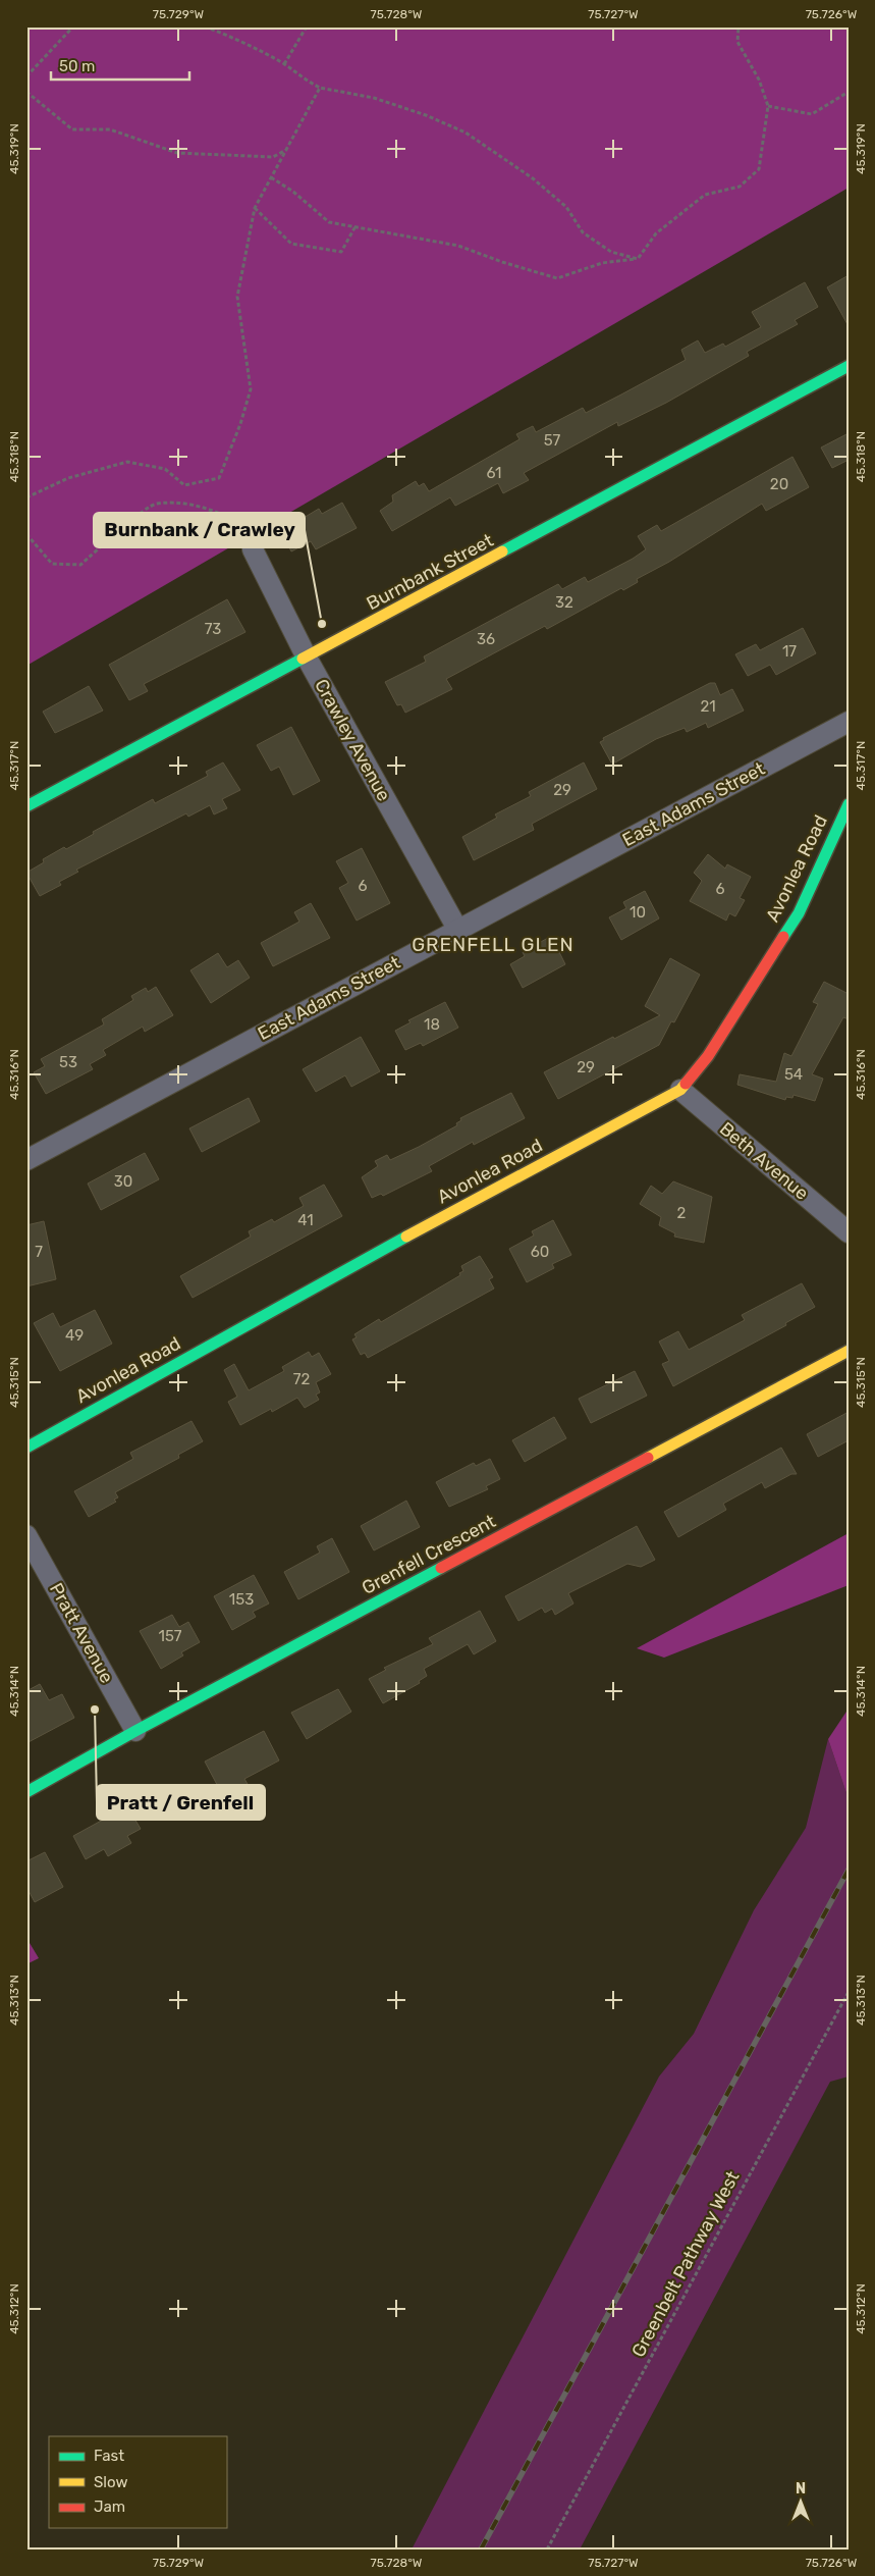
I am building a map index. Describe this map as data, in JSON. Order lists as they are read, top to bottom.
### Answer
{
  "streets": {
    "street": [
      "Burnbank Street",
      "Crawley Avenue",
      "East Adams Street",
      "Avonlea Road",
      "Beth Avenue",
      "Grenfell Crescent",
      "Pratt Avenue"
    ],
    "path": ["Greenbelt Pathway West"]
  },
  "crossings": [
    ["Burnbank Street", "Crawley Avenue"],
    ["Crawley Avenue", "East Adams Street"],
    ["Avonlea Road", "Beth Avenue"],
    ["Grenfell Crescent", "Pratt Avenue"]
  ],
  "districts": ["GRENFELL GLEN"],
  "places": ["Burnbank / Crawley", "Pratt / Grenfell"],
  "house_numbers": [
    "57",
    "61",
    "20",
    "32",
    "73",
    "36",
    "17",
    "21",
    "29",
    "6",
    "6",
    "10",
    "18",
    "53",
    "29",
    "54",
    "30",
    "2",
    "41",
    "7",
    "60",
    "49",
    "72",
    "153",
    "157"
  ],
  "legend": ["Fast", "Slow", "Jam"],
  "scale_bar": "50 m",
  "north": "top",
  "coordinates": [
    "75.729°W",
    "75.728°W",
    "75.727°W",
    "75.726°W",
    "45.319°N",
    "45.318°N",
    "45.317°N",
    "45.316°N",
    "45.315°N",
    "45.314°N",
    "45.313°N",
    "45.312°N"
  ]
}
